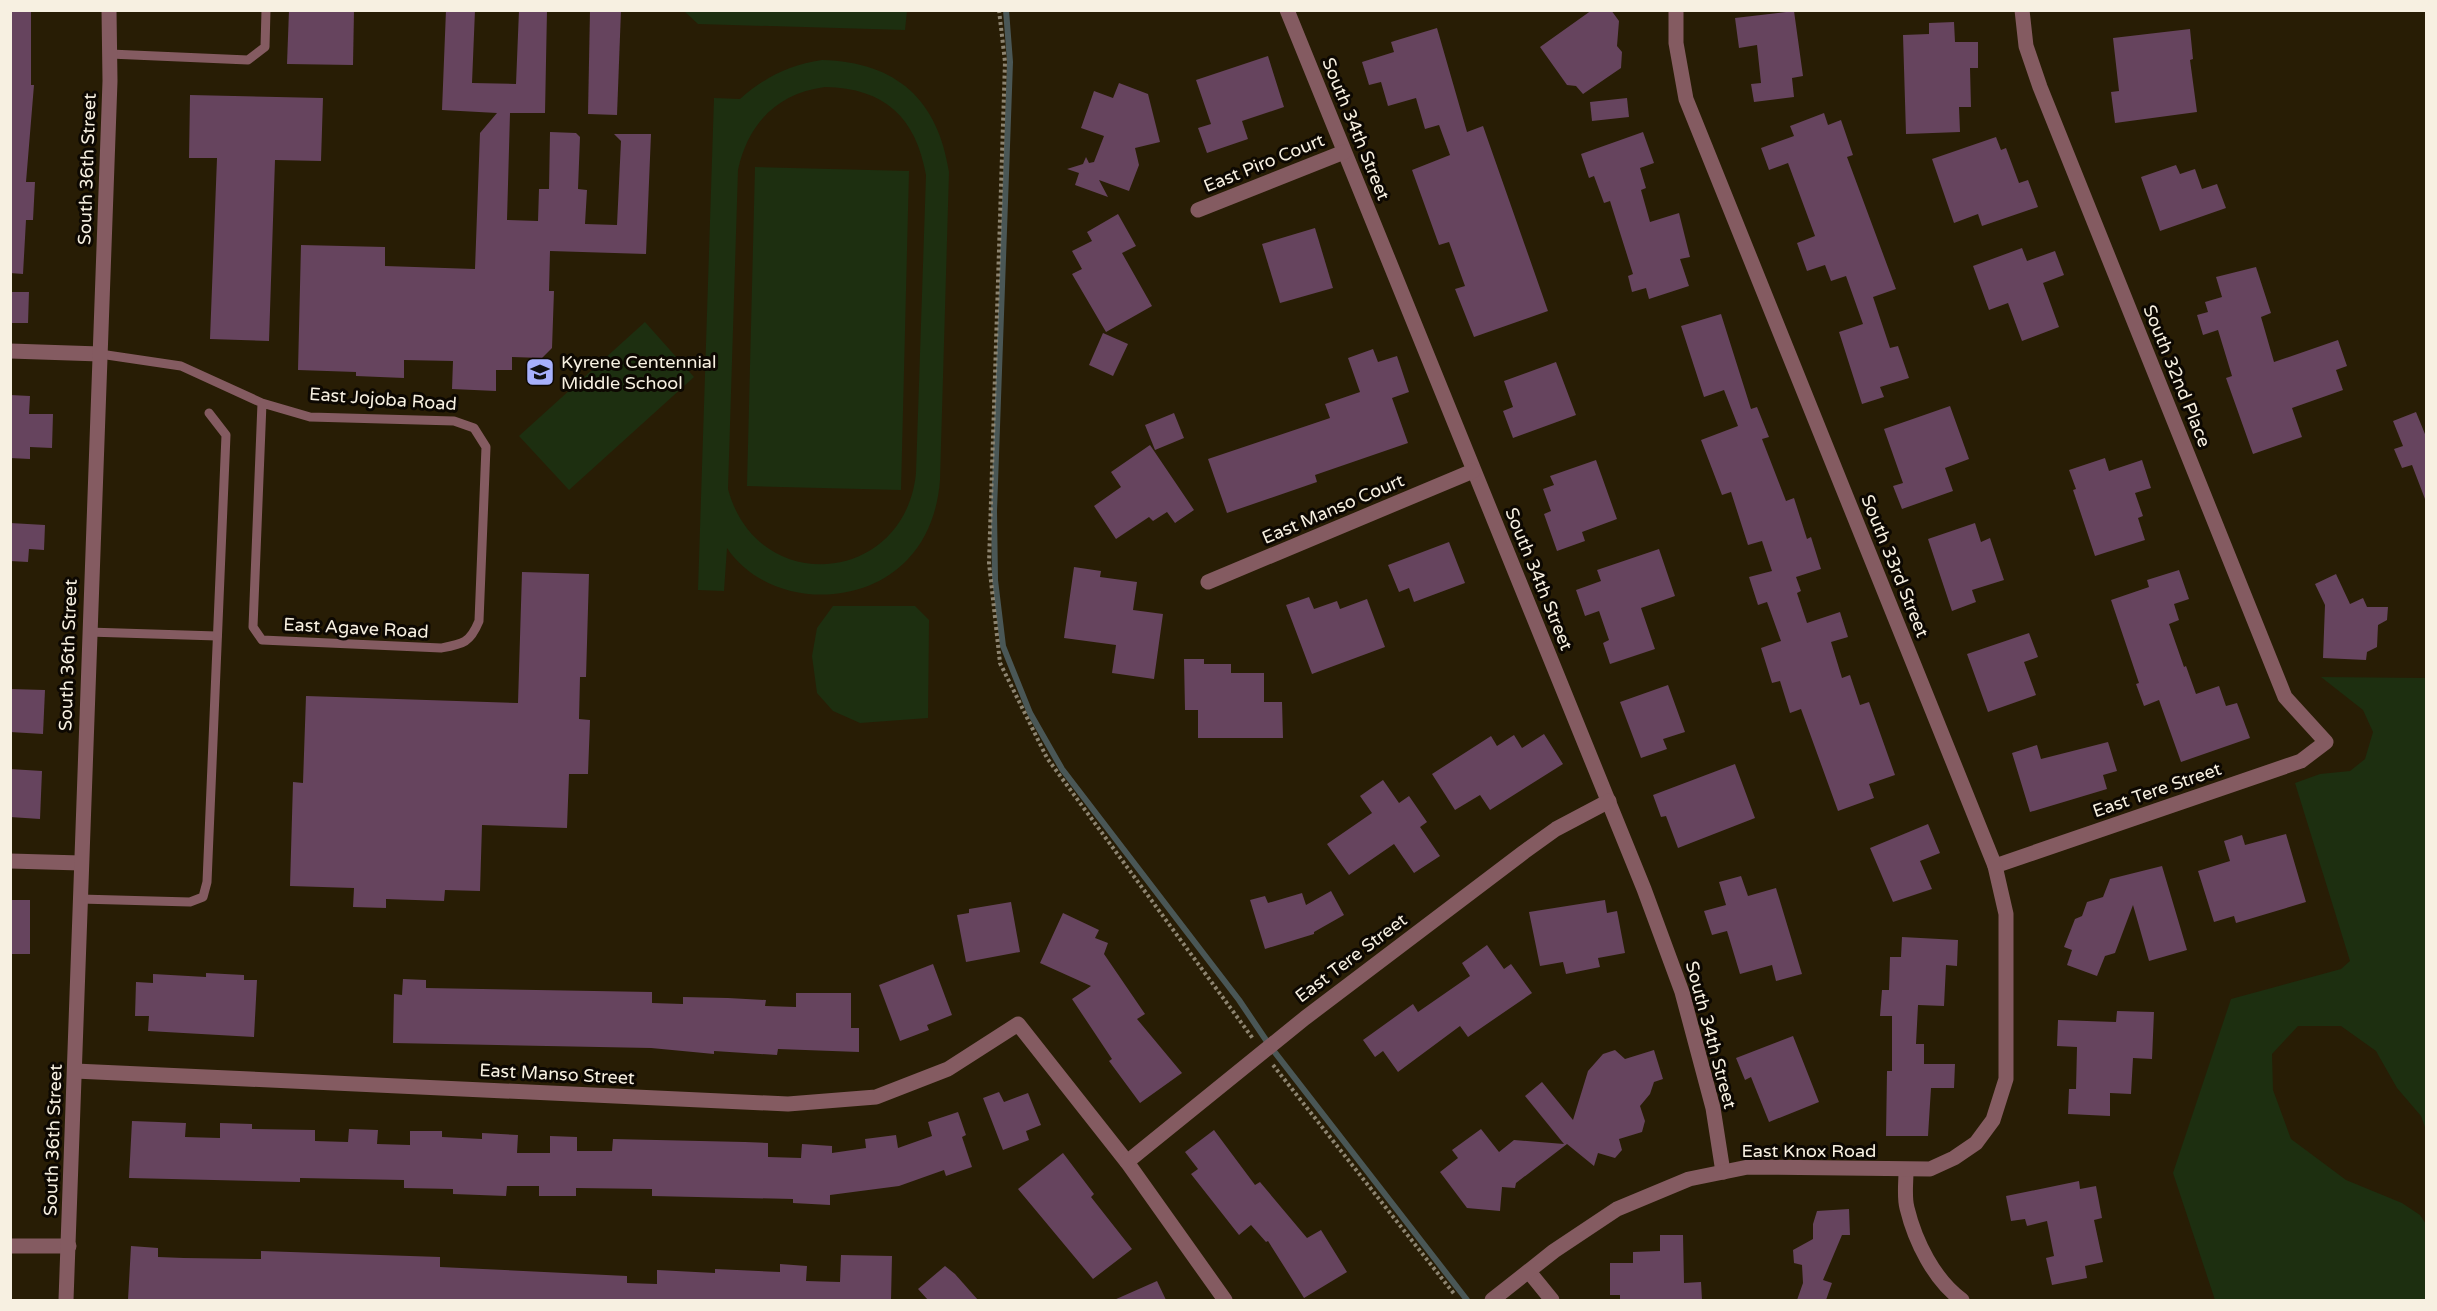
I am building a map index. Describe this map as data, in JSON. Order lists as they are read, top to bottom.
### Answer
{
  "streets": {
    "street": [
      "South 34th Street",
      "East Piro Court",
      "South 36th Street",
      "South 32nd Place",
      "East Jojoba Road",
      "East Manso Court",
      "South 33rd Street",
      "East Tere Street",
      "East Manso Street",
      "East Knox Road"
    ],
    "lane": ["East Agave Road"]
  },
  "crossings": [
    ["South 34th Street", "East Piro Court"],
    ["South 34th Street", "East Manso Court"],
    ["South 34th Street", "East Tere Street"],
    ["South 34th Street", "East Knox Road"],
    ["South 36th Street", "East Jojoba Road"],
    ["South 36th Street", "East Manso Street"],
    ["South 32nd Place", "East Tere Street"],
    ["East Jojoba Road", "East Agave Road"],
    ["South 33rd Street", "East Tere Street"],
    ["South 33rd Street", "East Knox Road"],
    ["East Tere Street", "East Manso Street"]
  ],
  "places": {
    "school or university": ["Kyrene Centennial Middle School"]
  }
}
